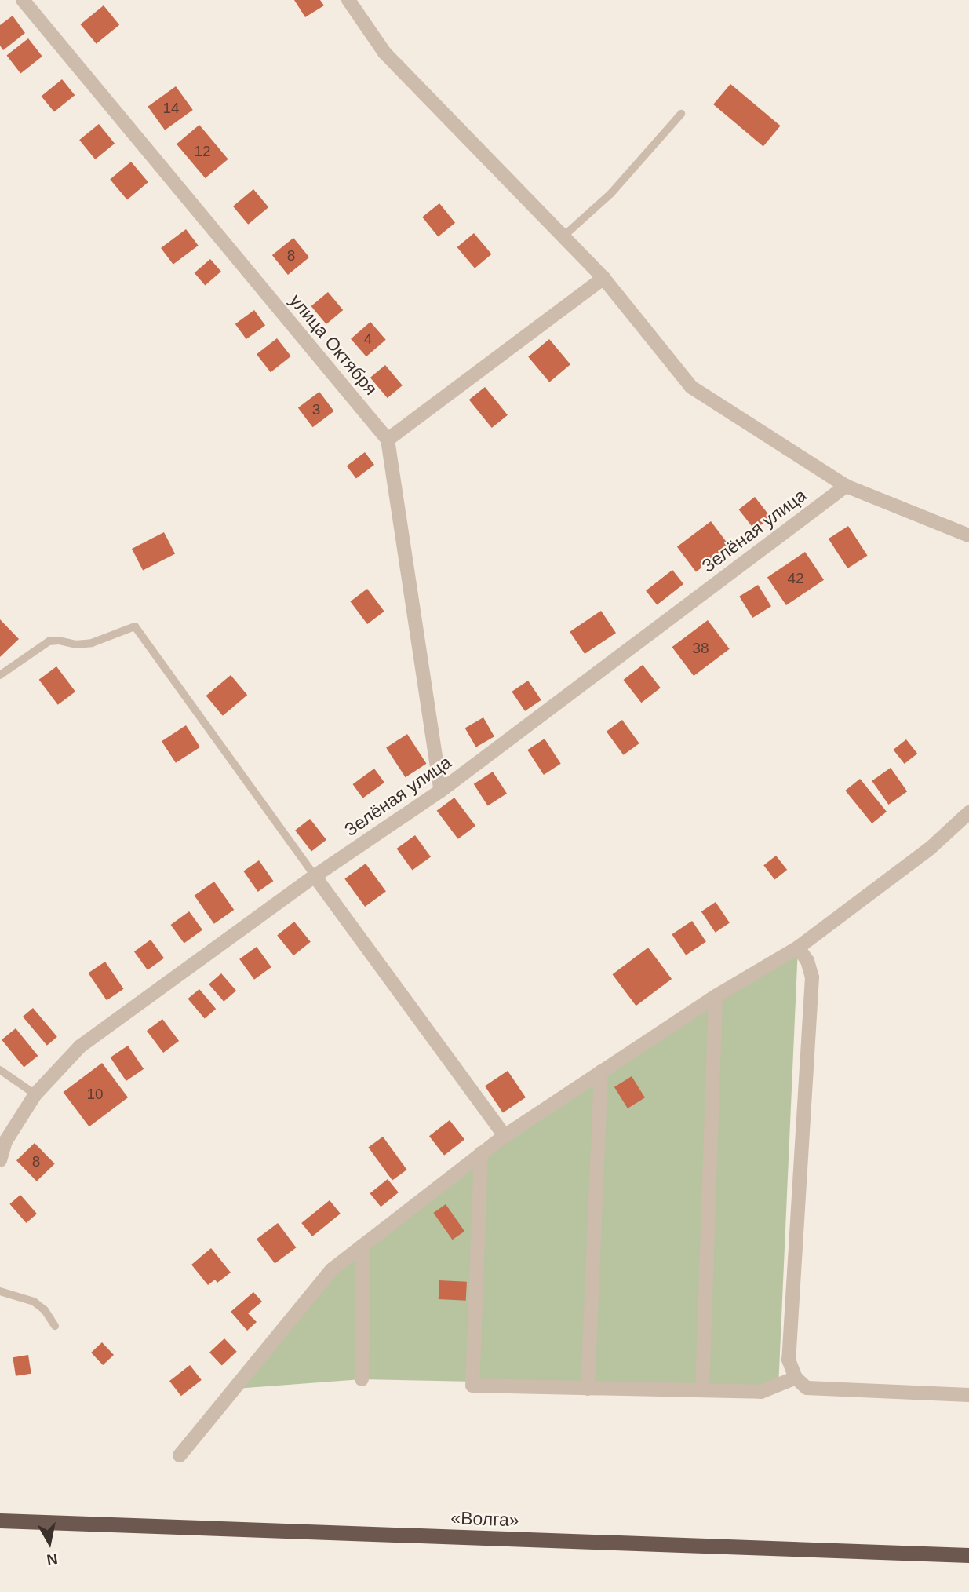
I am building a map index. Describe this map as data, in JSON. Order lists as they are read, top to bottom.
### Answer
{
  "streets": {
    "highway": ["«Волга»"],
    "street": ["улица Октября", "Зелёная улица"]
  },
  "house_numbers": [
    "14",
    "12",
    "8",
    "4",
    "3",
    "42",
    "38",
    "10",
    "8"
  ],
  "north": "bottom"
}
